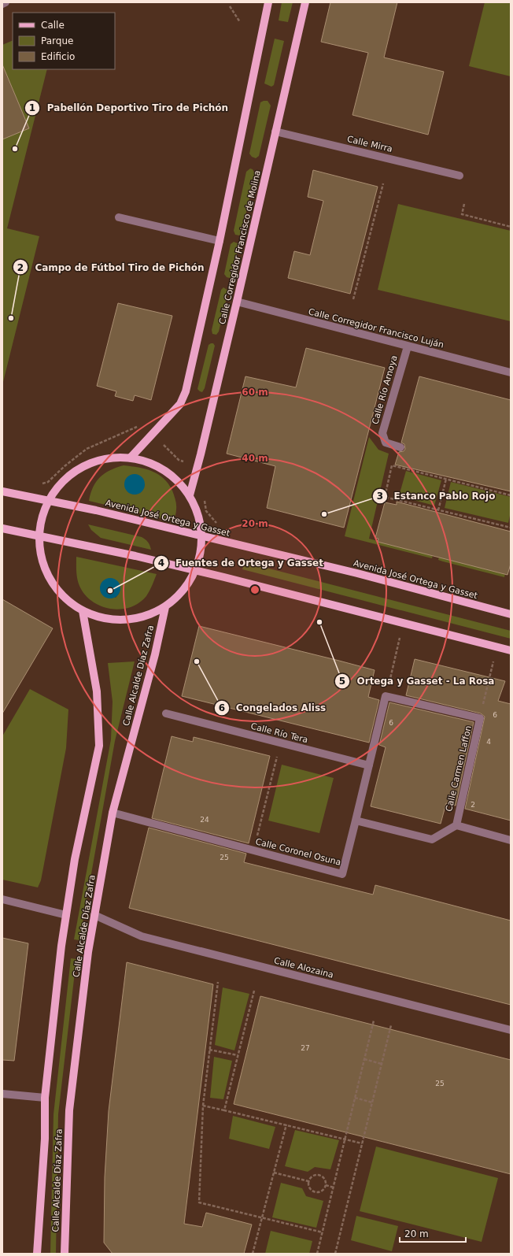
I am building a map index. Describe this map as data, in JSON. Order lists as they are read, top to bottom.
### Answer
{
  "streets": {
    "main road": ["Calle Corregidor Francisco de Molina", "Avenida José Ortega y Gasset", "Calle Alcalde Díaz Zafra"],
    "street": [
      "Calle Mirra",
      "Calle Corregidor Francisco Luján",
      "Calle Río Arnoya",
      "Calle Río Tera",
      "Calle Carmen Laffon",
      "Calle Coronel Osuna",
      "Calle Alozaina"
    ]
  },
  "crossings": [
    ["Calle Mirra", "Calle Corregidor Francisco de Molina"],
    ["Calle Corregidor Francisco de Molina", "Calle Corregidor Francisco Luján"],
    ["Calle Corregidor Francisco Luján", "Calle Río Arnoya"],
    ["Calle Alcalde Díaz Zafra", "Calle Coronel Osuna"],
    ["Calle Alcalde Díaz Zafra", "Calle Alozaina"]
  ],
  "places": [
    "Pabellón Deportivo Tiro de Pichón",
    "Campo de Fútbol Tiro de Pichón",
    "Estanco Pablo Rojo",
    "Fuentes de Ortega y Gasset",
    "Ortega y Gasset - La Rosa",
    "Congelados Aliss"
  ],
  "house_numbers": [
    "6",
    "6",
    "4",
    "2",
    "24",
    "25",
    "27",
    "25"
  ],
  "legend": ["Calle", "Parque", "Edificio"],
  "scale_bar": "20 m",
  "rings": ["60 m", "40 m", "20 m"]
}
